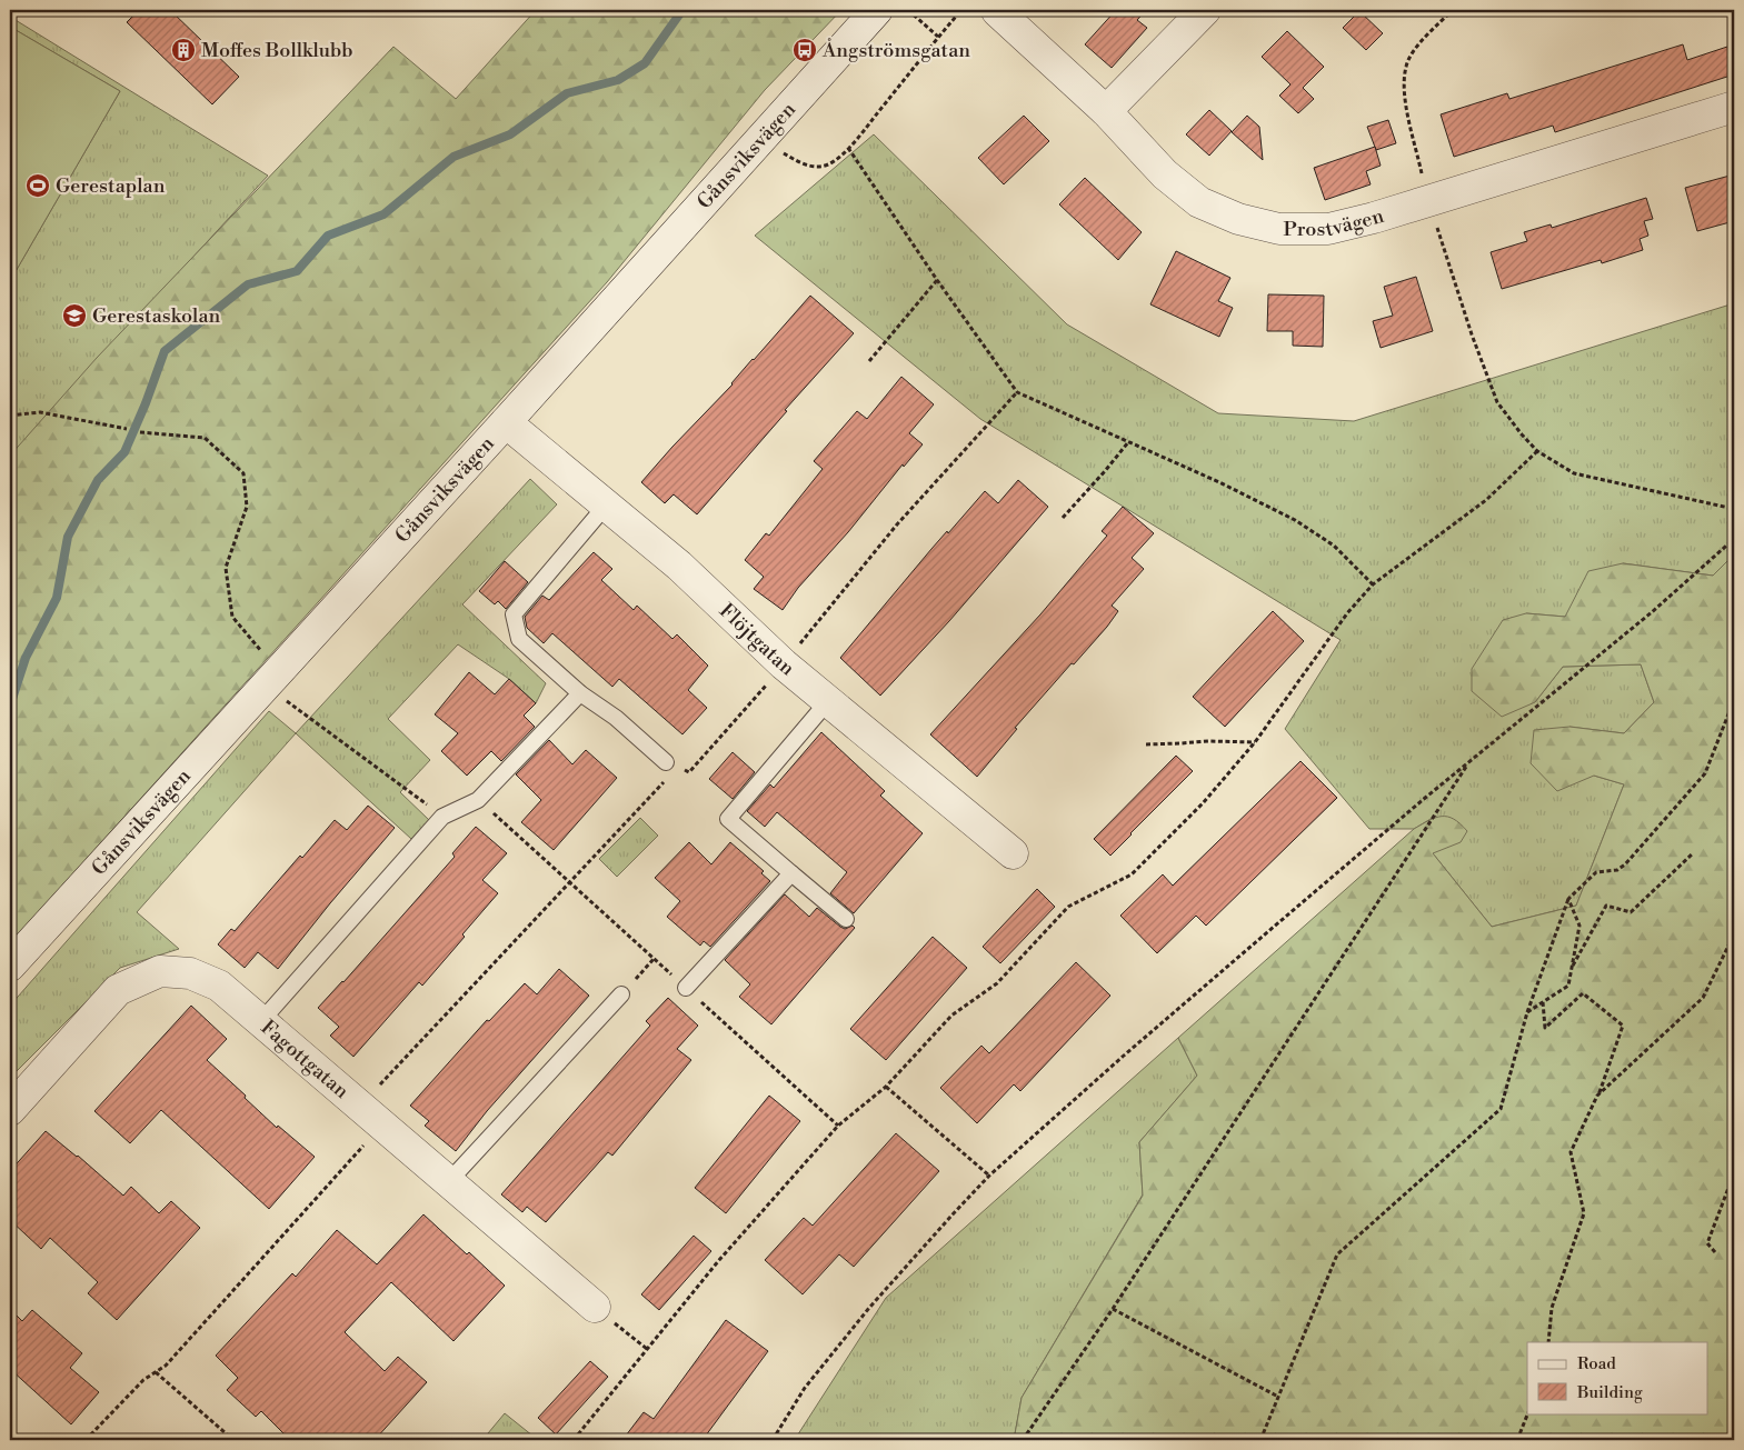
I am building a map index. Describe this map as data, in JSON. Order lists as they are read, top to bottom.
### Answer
{
  "streets": {
    "street": [
      "Gånsviksvägen",
      "Prostvägen",
      "Flöjtgatan",
      "Fagottgatan"
    ]
  },
  "crossings": [
    ["Gånsviksvägen", "Flöjtgatan"]
  ],
  "places": {
    "building": ["Moffes Bollklubb"],
    "bus stop": ["Ångströmsgatan"],
    "sports": ["Gerestaplan"],
    "school or university": ["Gerestaskolan"]
  },
  "legend": ["Road", "Building"]
}
